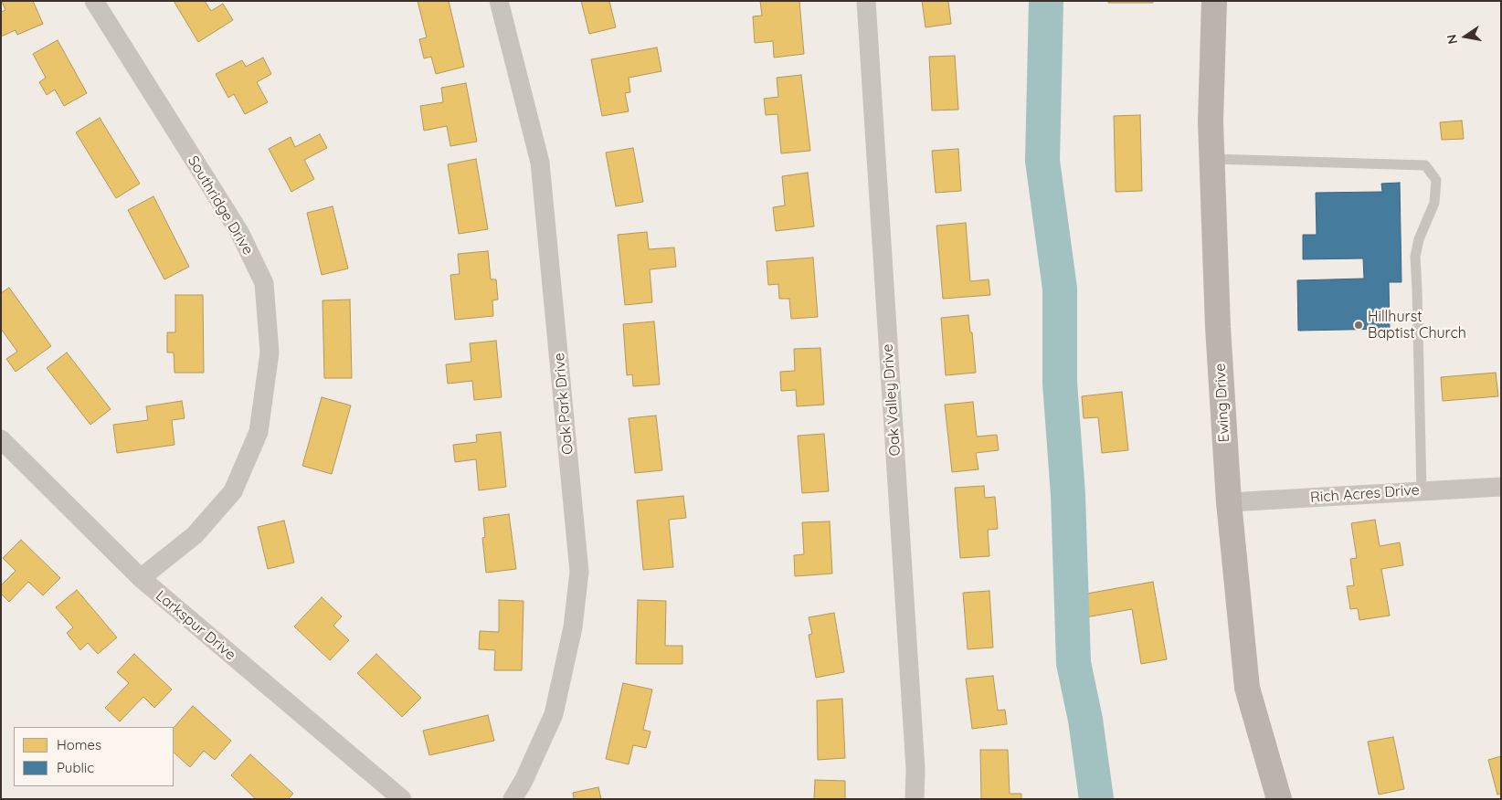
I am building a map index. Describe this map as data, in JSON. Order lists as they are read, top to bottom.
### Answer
{
  "streets": {
    "main road": ["Ewing Drive"],
    "street": [
      "Southridge Drive",
      "Oak Valley Drive",
      "Oak Park Drive",
      "Rich Acres Drive",
      "Larkspur Drive"
    ]
  },
  "crossings": [
    ["Southridge Drive", "Larkspur Drive"],
    ["Ewing Drive", "Rich Acres Drive"]
  ],
  "places": ["Hillhurst Baptist Church"],
  "legend": ["Homes", "Public"],
  "north": "left"
}
